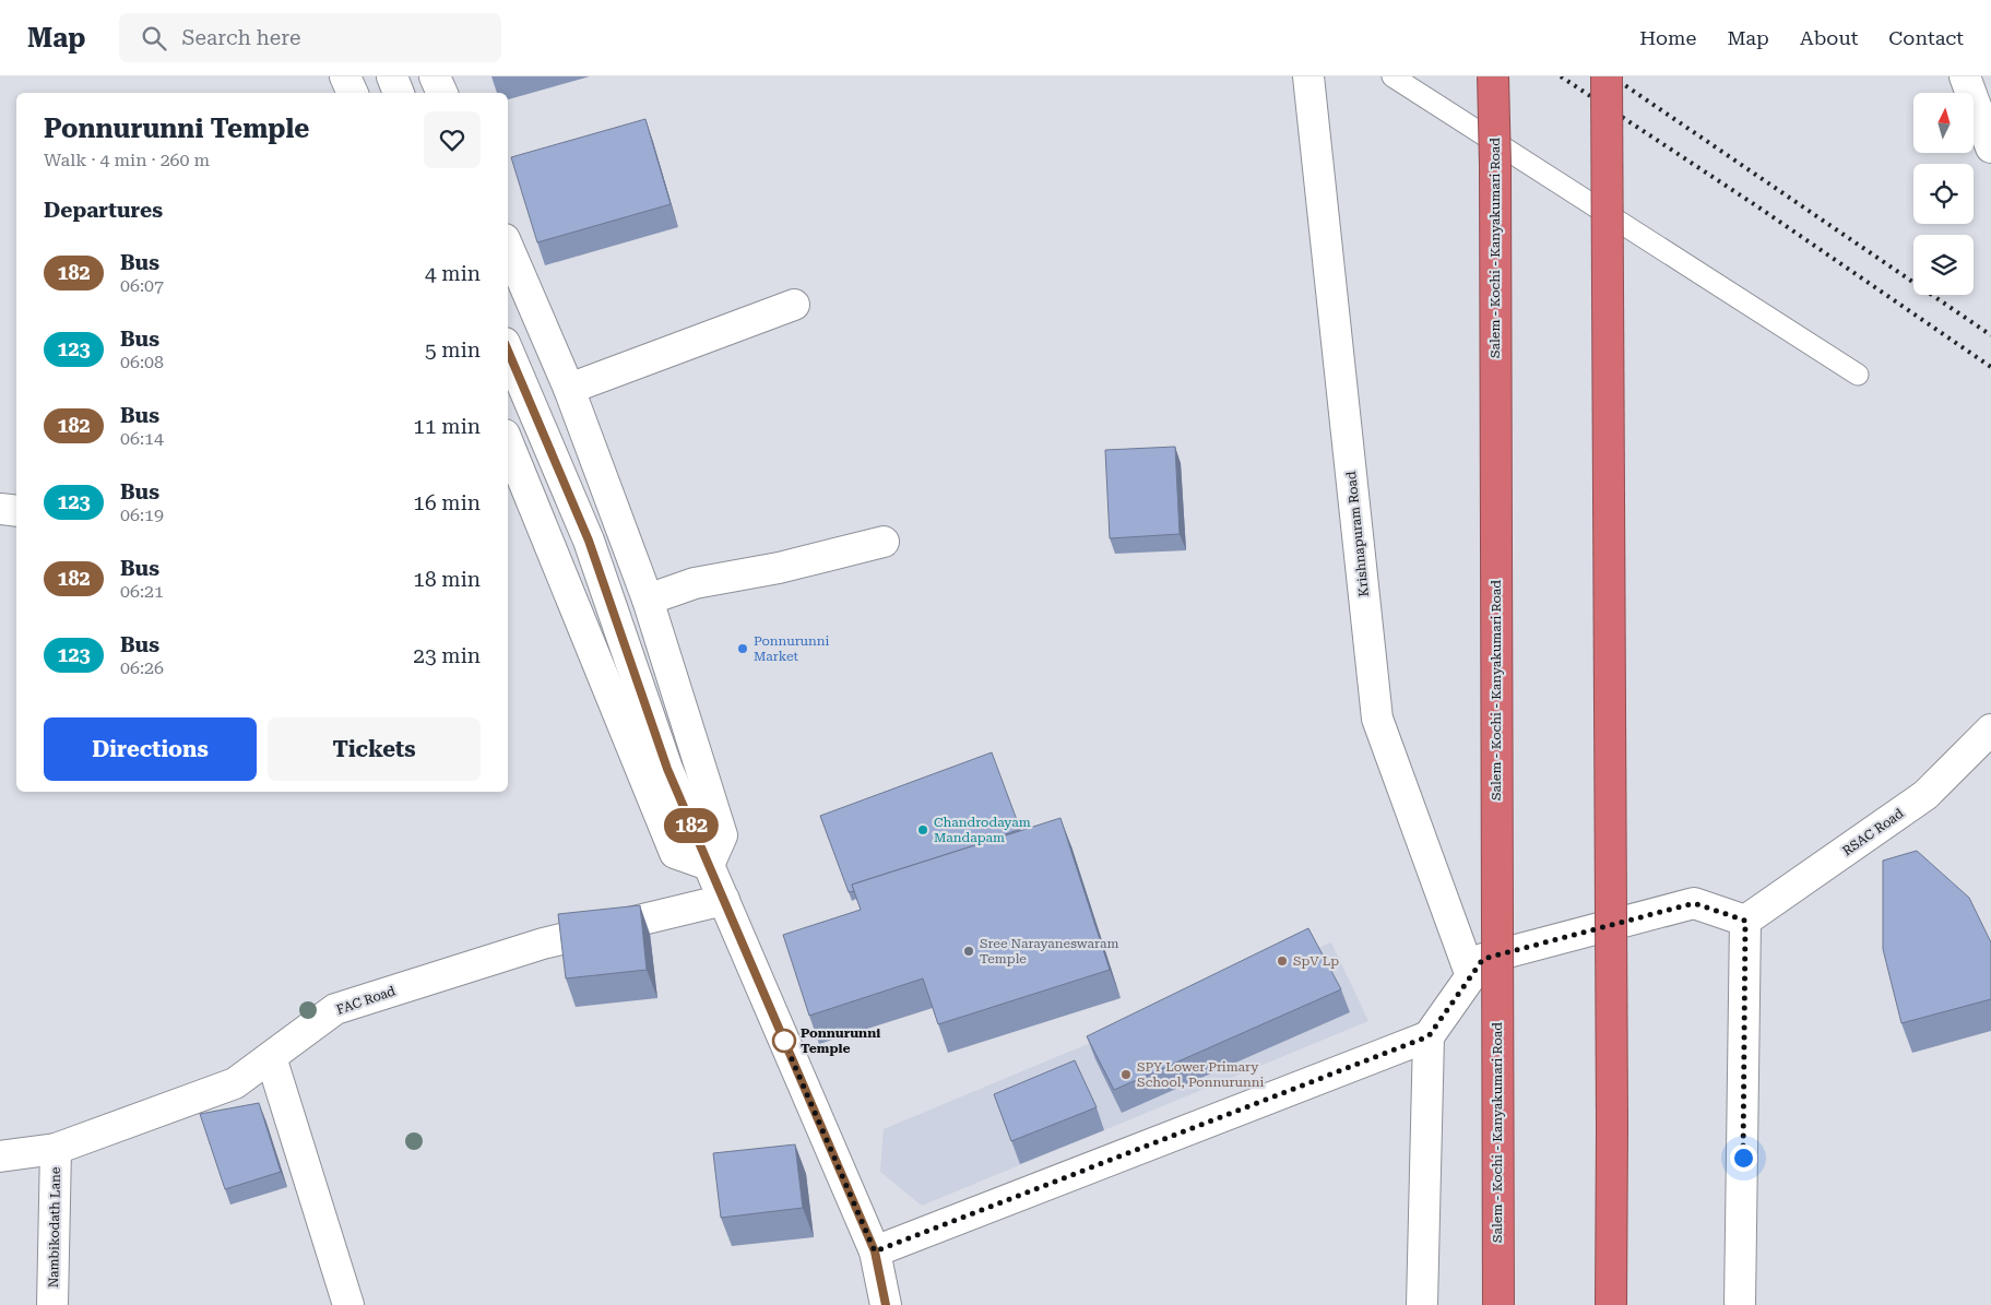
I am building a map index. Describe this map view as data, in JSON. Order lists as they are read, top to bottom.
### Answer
{
  "streets": {
    "highway": ["Salem - Kochi - Kanyakumari Road"],
    "main road": [
      "Krishnapuram Road",
      "RSAC Road",
      "FAC Road",
      "Nambikodath Lane"
    ]
  },
  "crossings": [
    ["FAC Road", "Nambikodath Lane"]
  ],
  "places": [
    "Ponnurunni Market",
    "Chandrodayam Mandapam",
    "Sree Narayaneswaram Temple",
    "SpV Lp",
    "Ponnurunni Temple",
    "SPY Lower Primary School, Ponnurunni"
  ],
  "lines": ["bus line 182"],
  "north": "top",
  "page": {
    "header": "Map",
    "search": "Search here",
    "nav": [
      "Home",
      "Map",
      "About",
      "Contact"
    ],
    "on_map": "182",
    "heading": [
      ["Ponnurunni Temple", "Walk · 4 min · 260 m"],
      "Departures"
    ],
    "list": [
      {
        "mark": "182",
        "name": "Bus",
        "note": "06:07",
        "value": "4 min"
      },
      {
        "mark": "123",
        "name": "Bus",
        "note": "06:08",
        "value": "5 min"
      },
      {
        "mark": "182",
        "name": "Bus",
        "note": "06:14",
        "value": "11 min"
      },
      {
        "mark": "123",
        "name": "Bus",
        "note": "06:19",
        "value": "16 min"
      },
      {
        "mark": "182",
        "name": "Bus",
        "note": "06:21",
        "value": "18 min"
      },
      {
        "mark": "123",
        "name": "Bus",
        "note": "06:26",
        "value": "23 min"
      }
    ],
    "buttons": ["Directions", "Tickets"]
  }
}
